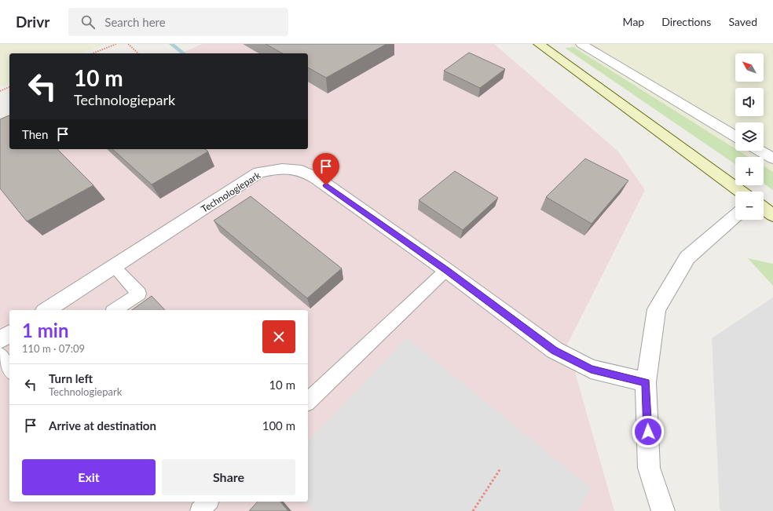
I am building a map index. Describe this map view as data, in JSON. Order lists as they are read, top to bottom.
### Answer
{
  "streets": {
    "street": ["Technologiepark"]
  },
  "north": "top left",
  "page": {
    "header": "Drivr",
    "search": "Search here",
    "nav": ["Map", "Directions", "Saved"],
    "map_buttons": ["+", "−"],
    "turn": ["10 m", "Technologiepark"],
    "then": "Then",
    "heading": ["1 min", "110 m · 07:09"],
    "list": [
      {
        "name": "Turn left",
        "note": "Technologiepark",
        "value": "10 m"
      },
      {
        "name": "Arrive at destination",
        "value": "100 m"
      }
    ],
    "buttons": ["Exit", "Share"]
  }
}
